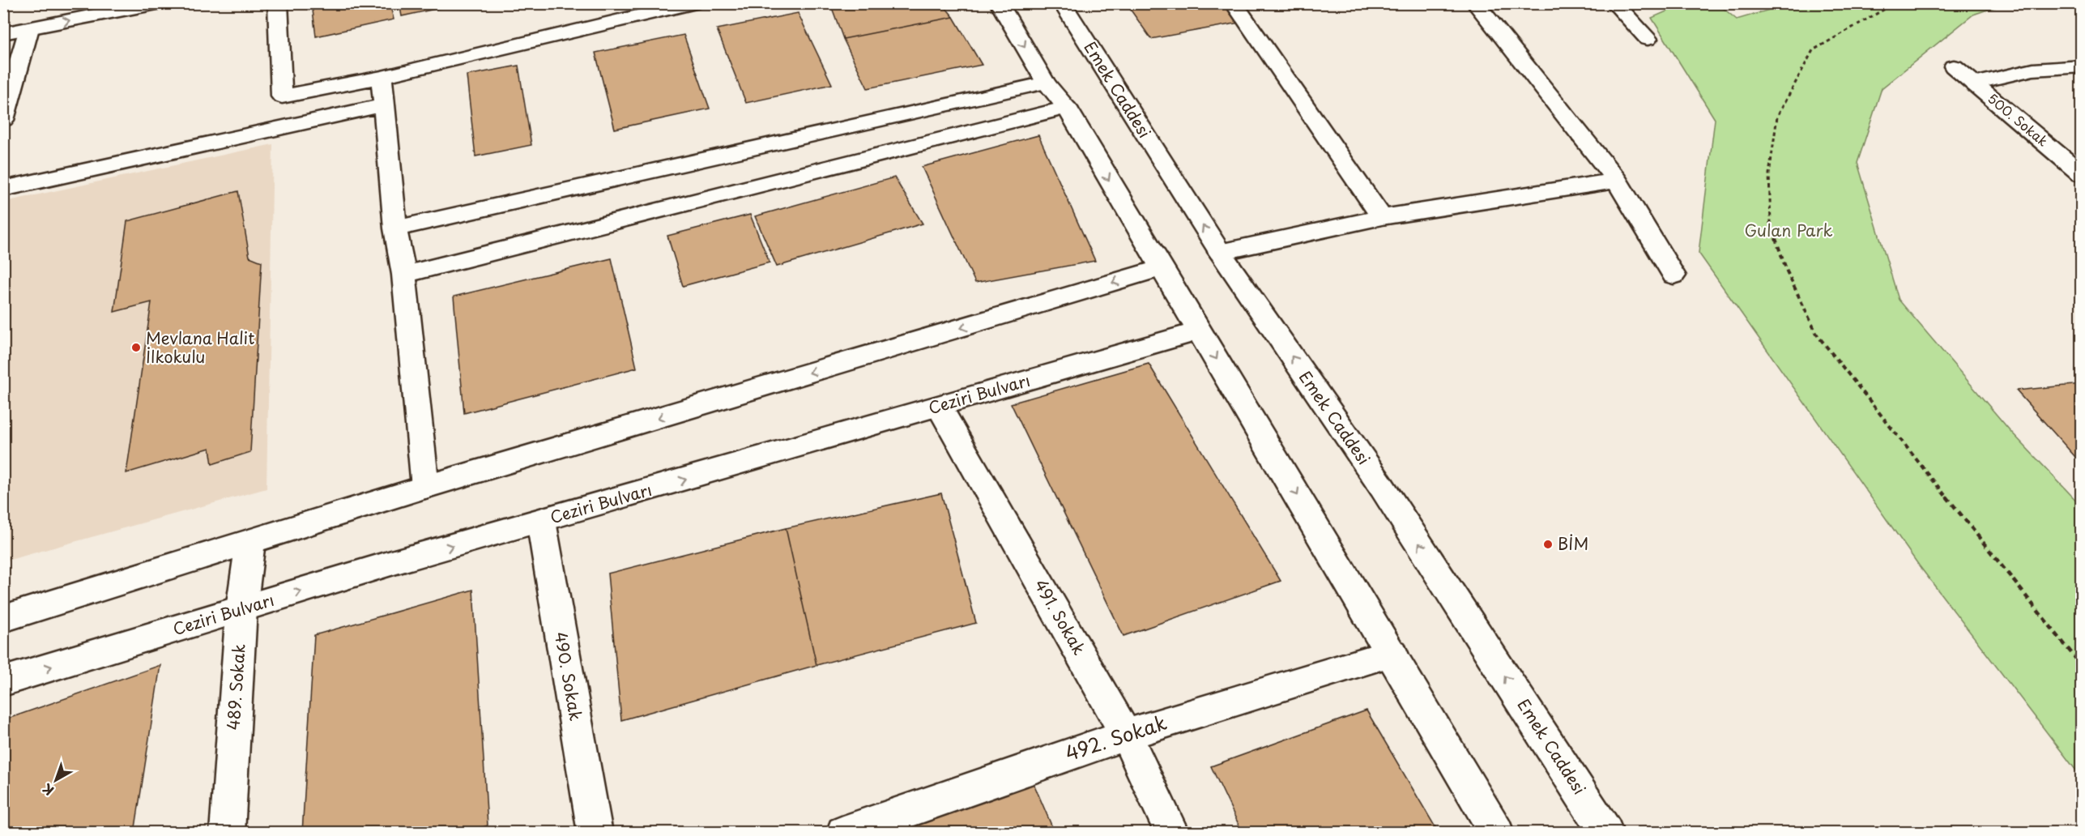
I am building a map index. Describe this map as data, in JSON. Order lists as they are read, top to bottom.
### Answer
{
  "streets": {
    "street": [
      "Emek Caddesi",
      "500. Sokak",
      "Ceziri Bulvarı",
      "491. Sokak",
      "490. Sokak",
      "489. Sokak",
      "492. Sokak"
    ]
  },
  "crossings": [
    ["Ceziri Bulvarı", "491. Sokak"],
    ["Ceziri Bulvarı", "490. Sokak"],
    ["Ceziri Bulvarı", "489. Sokak"],
    ["491. Sokak", "492. Sokak"]
  ],
  "parks": ["Gulan Park"],
  "places": ["Mevlana Halit İlkokulu", "BİM"],
  "north": "bottom left"
}
